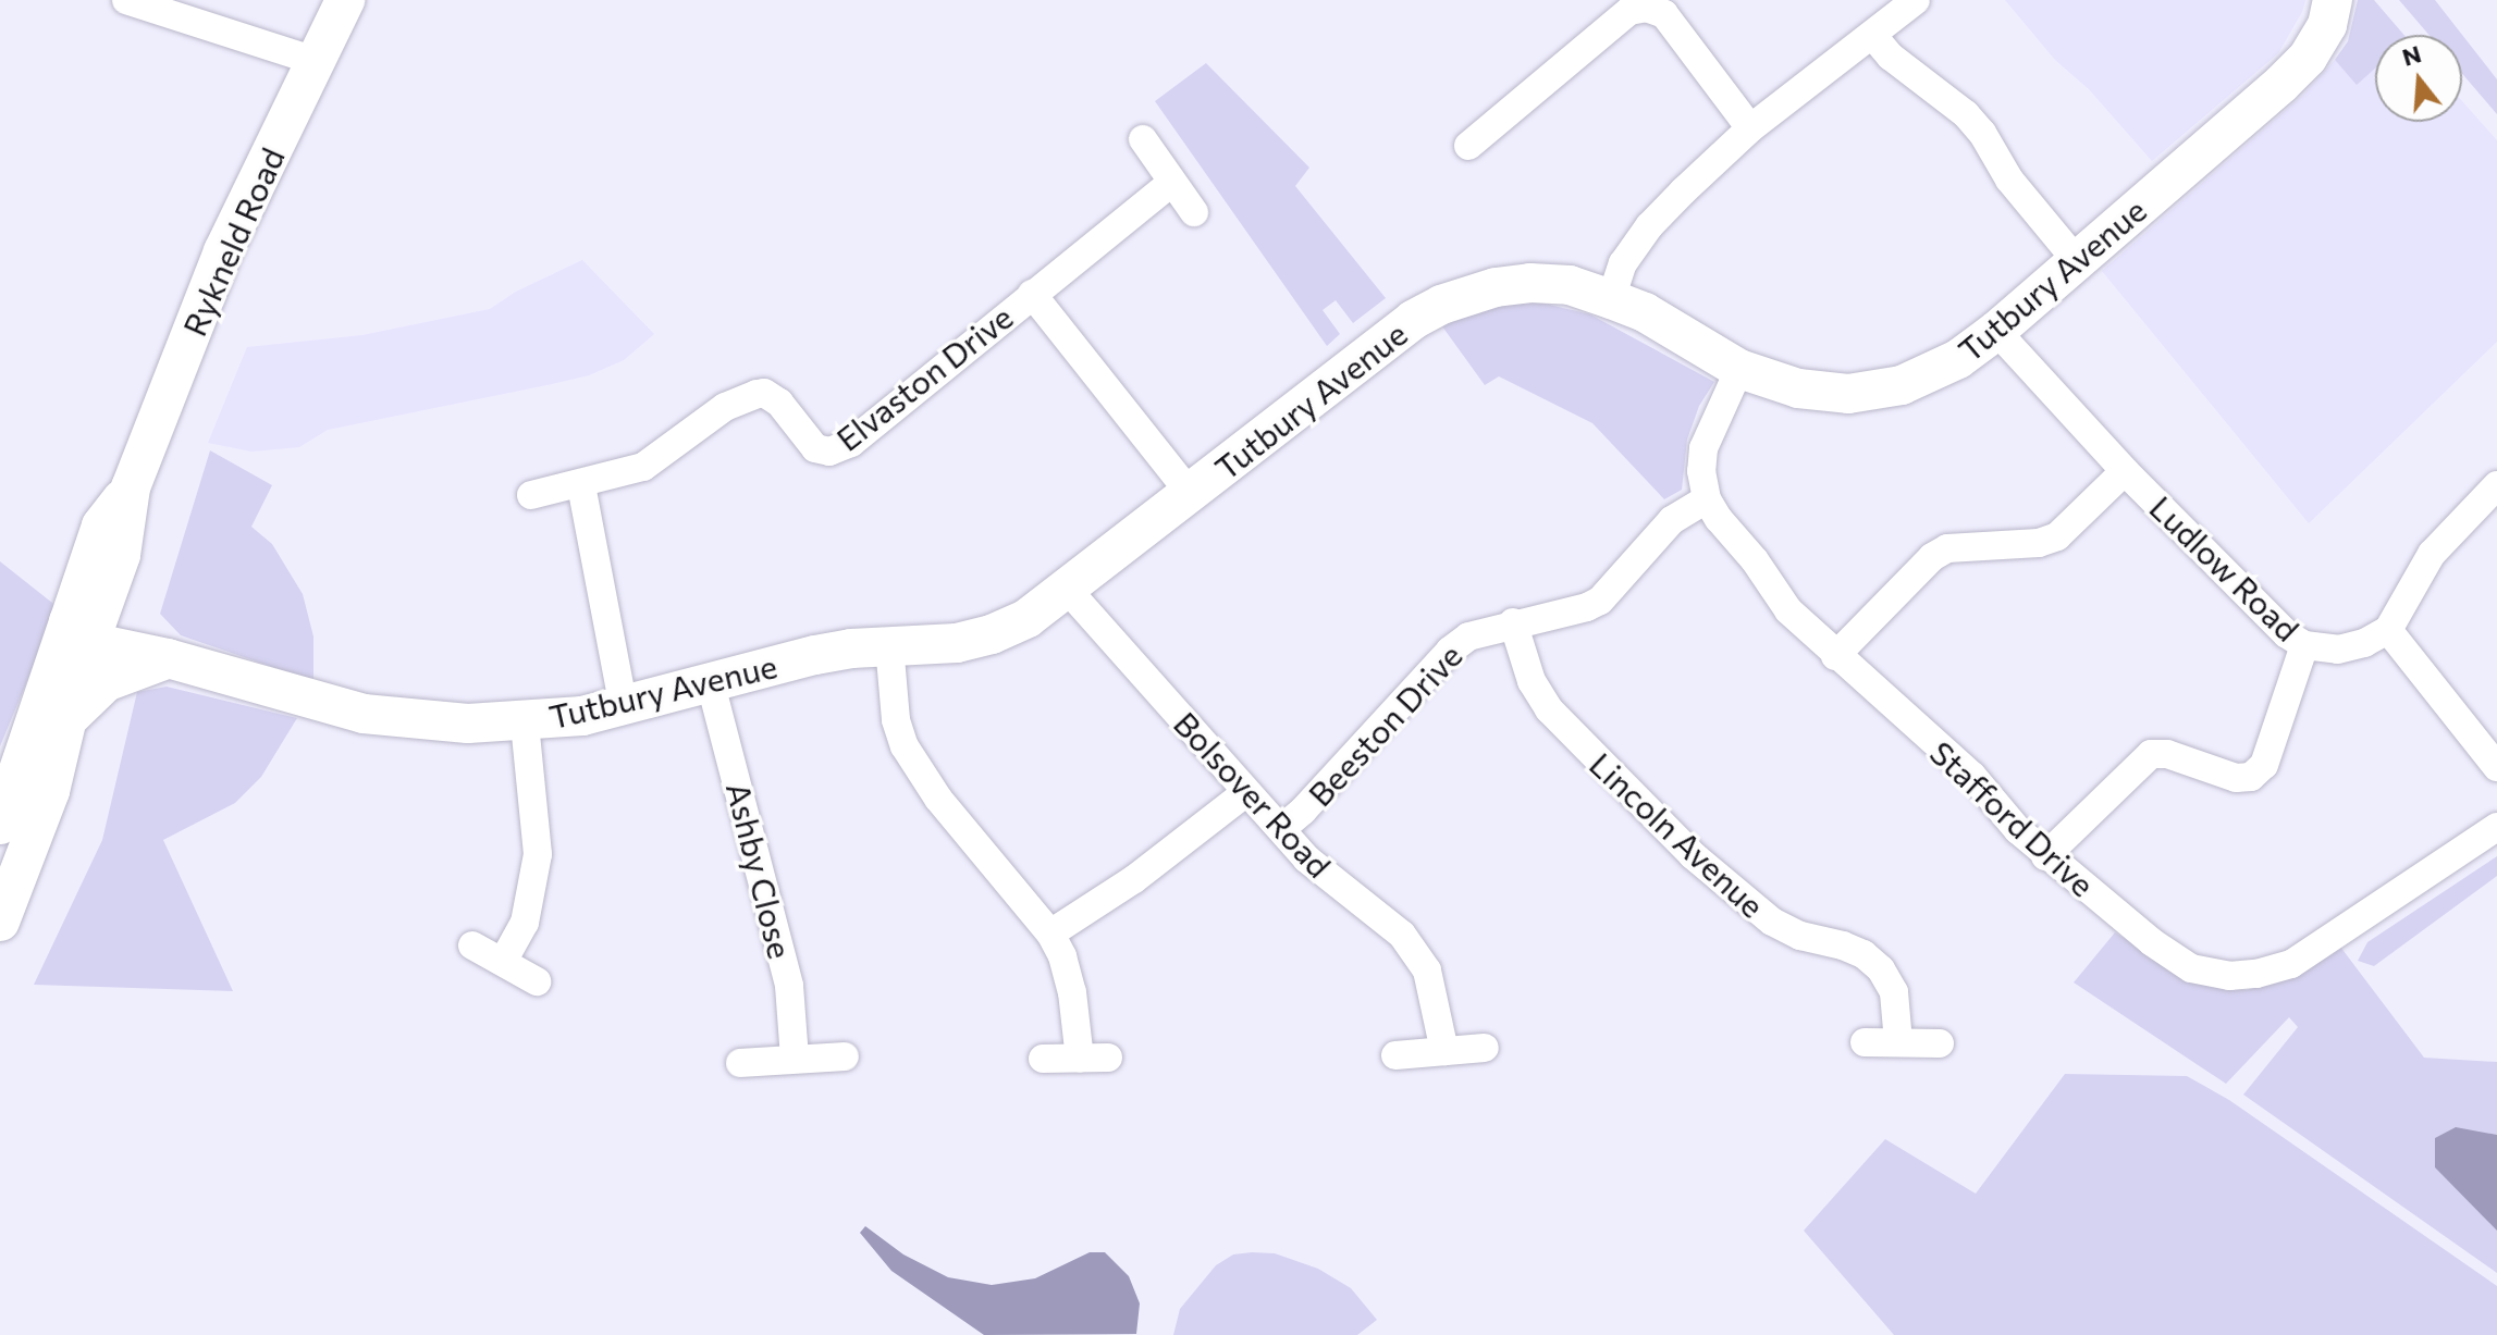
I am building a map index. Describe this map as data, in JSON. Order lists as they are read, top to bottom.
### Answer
{
  "streets": {
    "street": [
      "Rykneld Road",
      "Tutbury Avenue",
      "Elvaston Drive",
      "Ludlow Road",
      "Beeston Drive",
      "Bolsover Road",
      "Stafford Drive",
      "Lincoln Avenue",
      "Ashby Close"
    ]
  },
  "crossings": [
    ["Rykneld Road", "Tutbury Avenue"],
    ["Tutbury Avenue", "Ludlow Road"],
    ["Tutbury Avenue", "Bolsover Road"],
    ["Tutbury Avenue", "Ashby Close"],
    ["Beeston Drive", "Bolsover Road"],
    ["Beeston Drive", "Stafford Drive"],
    ["Beeston Drive", "Lincoln Avenue"]
  ],
  "north": "top"
}
